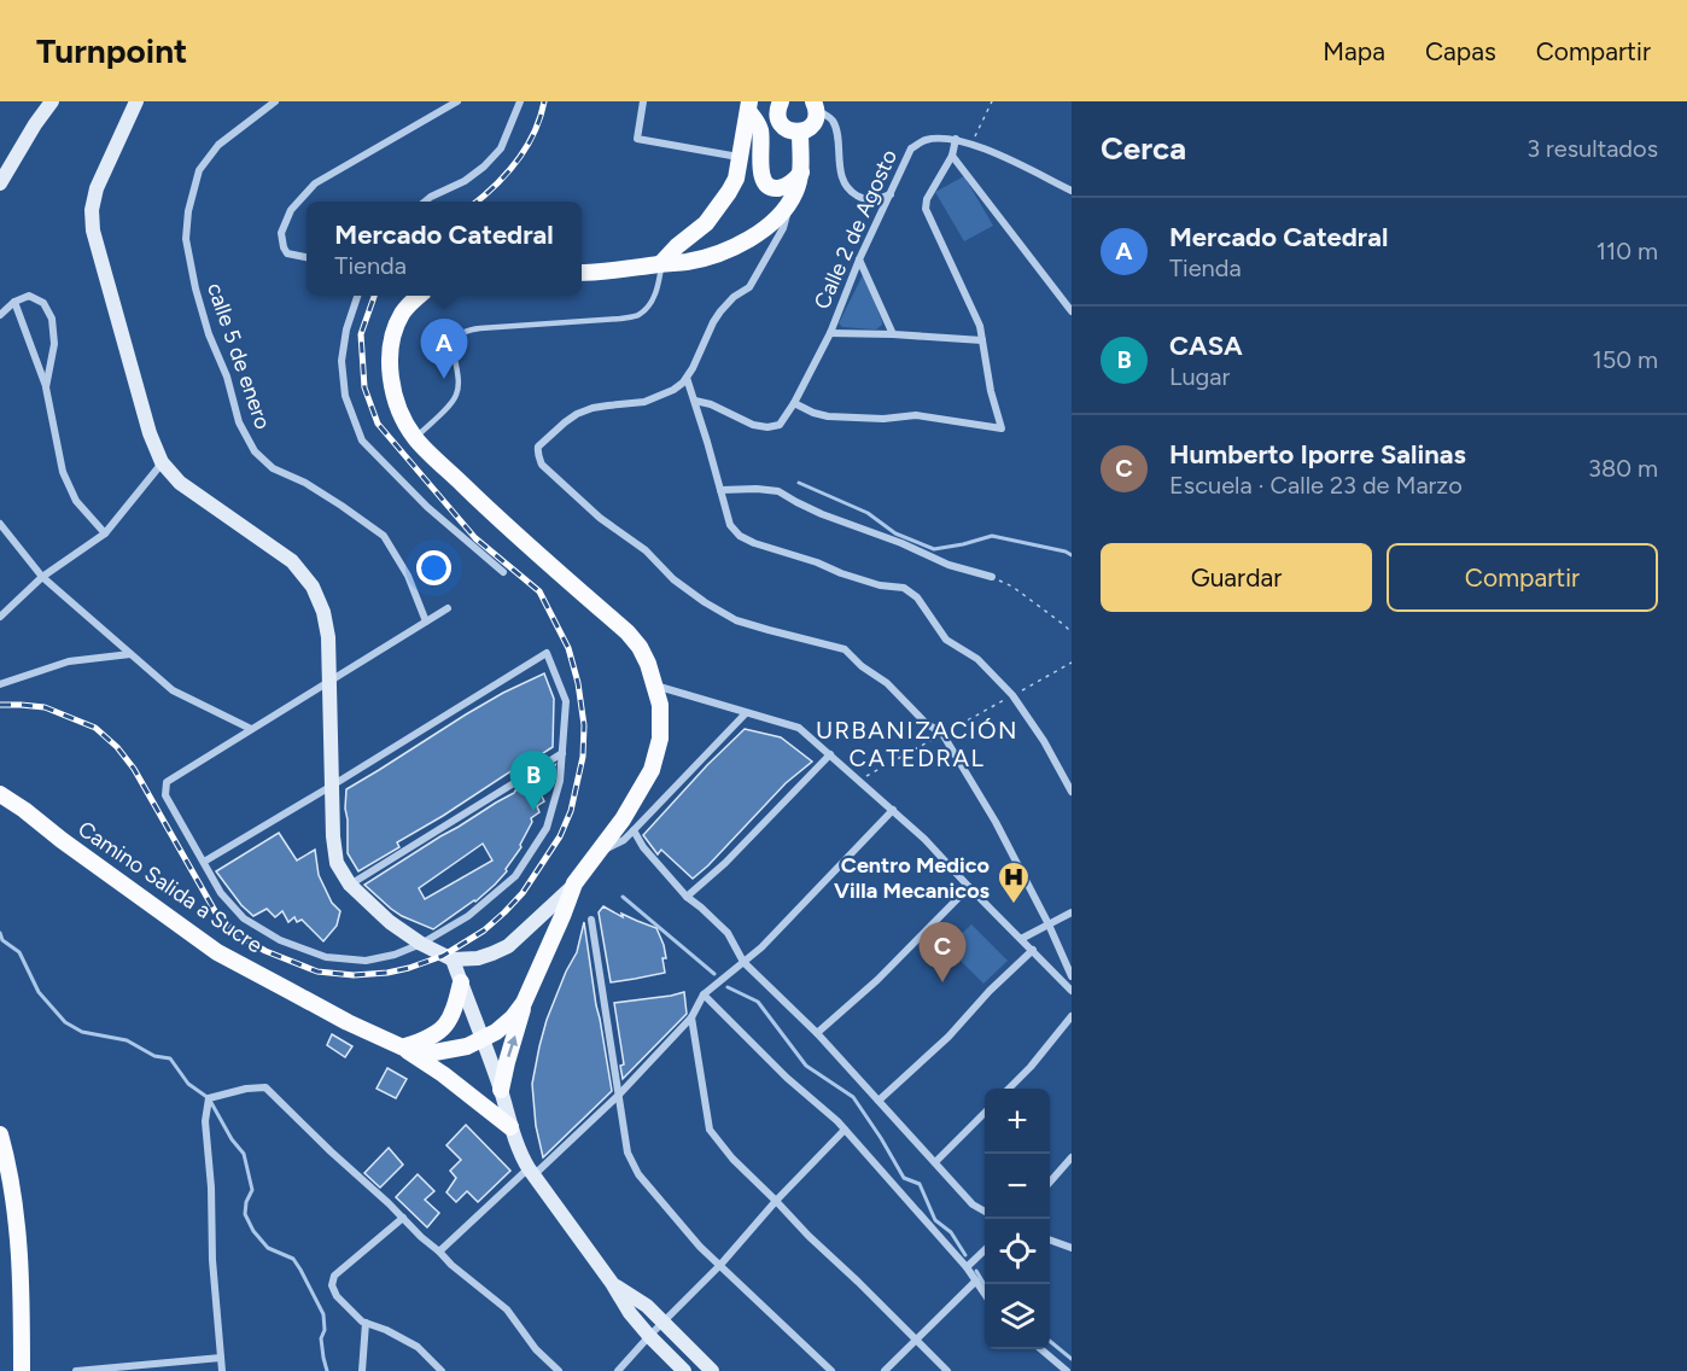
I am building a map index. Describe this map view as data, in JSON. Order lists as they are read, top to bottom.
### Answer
{
  "streets": {
    "main road": ["Camino Salida a Sucre"],
    "street": ["Calle 2 de Agosto", "calle 5 de enero"]
  },
  "districts": ["URBANIZACIÓN CATEDRAL"],
  "places": {
    "hospital": ["Centro Medico Villa Mecanicos"]
  },
  "page": {
    "header": "Turnpoint",
    "nav": ["Mapa", "Capas", "Compartir"],
    "heading": ["Cerca", "3 resultados"],
    "list": [
      {
        "mark": "A",
        "name": "Mercado Catedral",
        "note": "Tienda",
        "value": "110 m"
      },
      {
        "mark": "B",
        "name": "CASA",
        "note": "Lugar",
        "value": "150 m"
      },
      {
        "mark": "C",
        "name": "Humberto Iporre Salinas",
        "note": "Escuela · Calle 23 de Marzo",
        "value": "380 m"
      }
    ],
    "popup": ["Mercado Catedral", "Tienda"],
    "pins": ["A", "B", "C"],
    "buttons": ["Guardar", "Compartir"],
    "map_buttons": ["+", "−"]
  }
}
